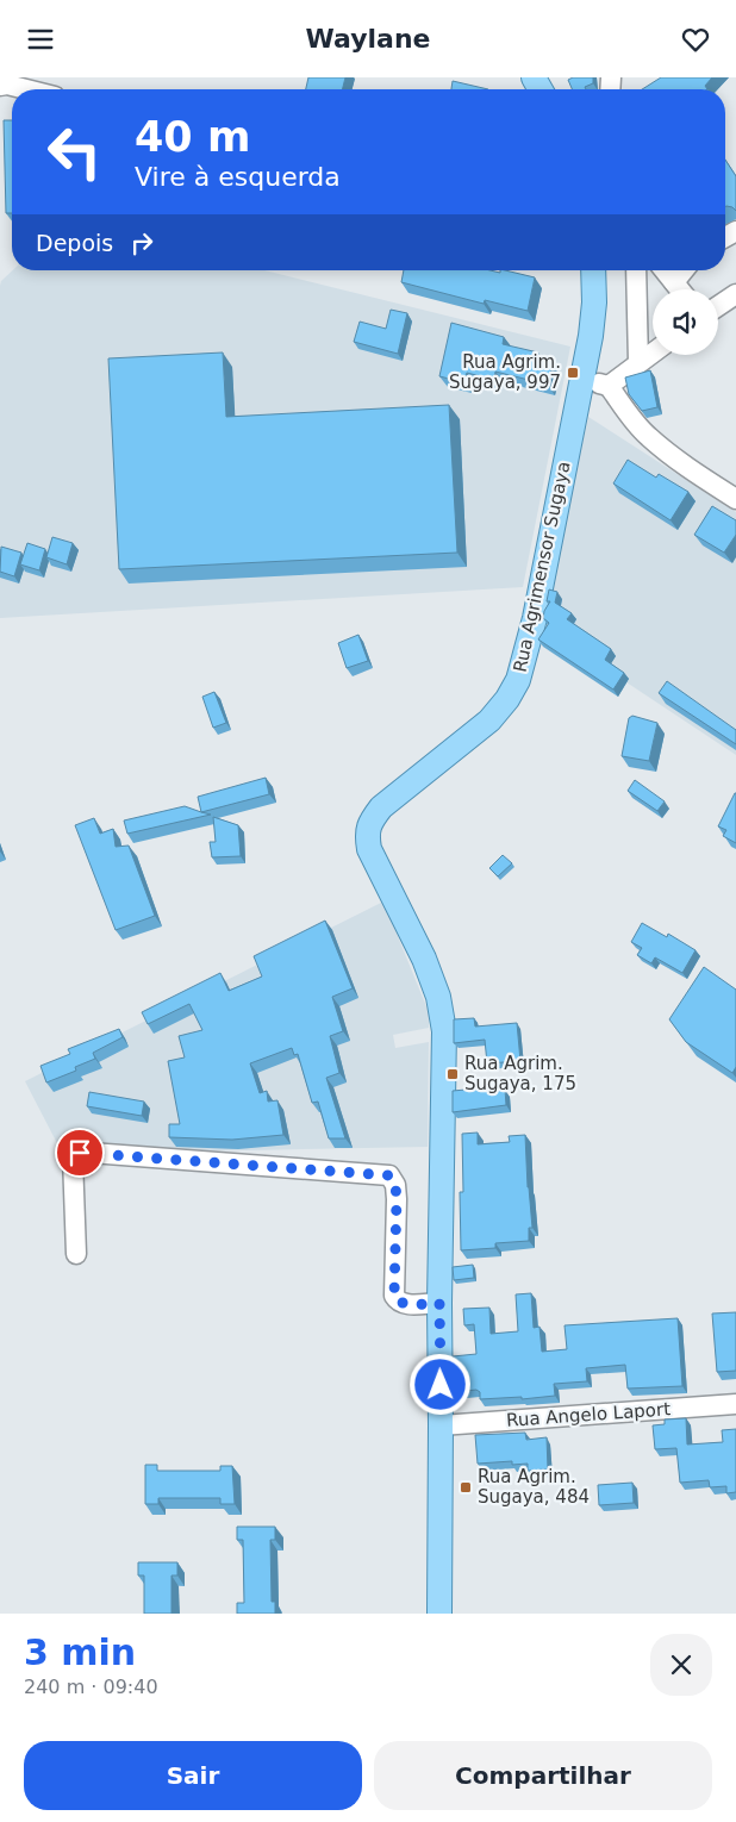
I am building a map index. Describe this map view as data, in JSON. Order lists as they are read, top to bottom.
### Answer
{
  "streets": {
    "main road": ["Rua Agrimensor Sugaya"],
    "street": ["Rua Angelo Laport"]
  },
  "crossings": [
    ["Rua Agrimensor Sugaya", "Rua Angelo Laport"]
  ],
  "places": {
    "transit": ["Rua Agrim. Sugaya, 997", "Rua Agrim. Sugaya, 175", "Rua Agrim. Sugaya, 484"]
  },
  "page": {
    "header": "Waylane",
    "turn": ["40 m", "Vire à esquerda"],
    "then": "Depois",
    "heading": ["3 min", "240 m · 09:40"],
    "buttons": ["Sair", "Compartilhar"]
  }
}
